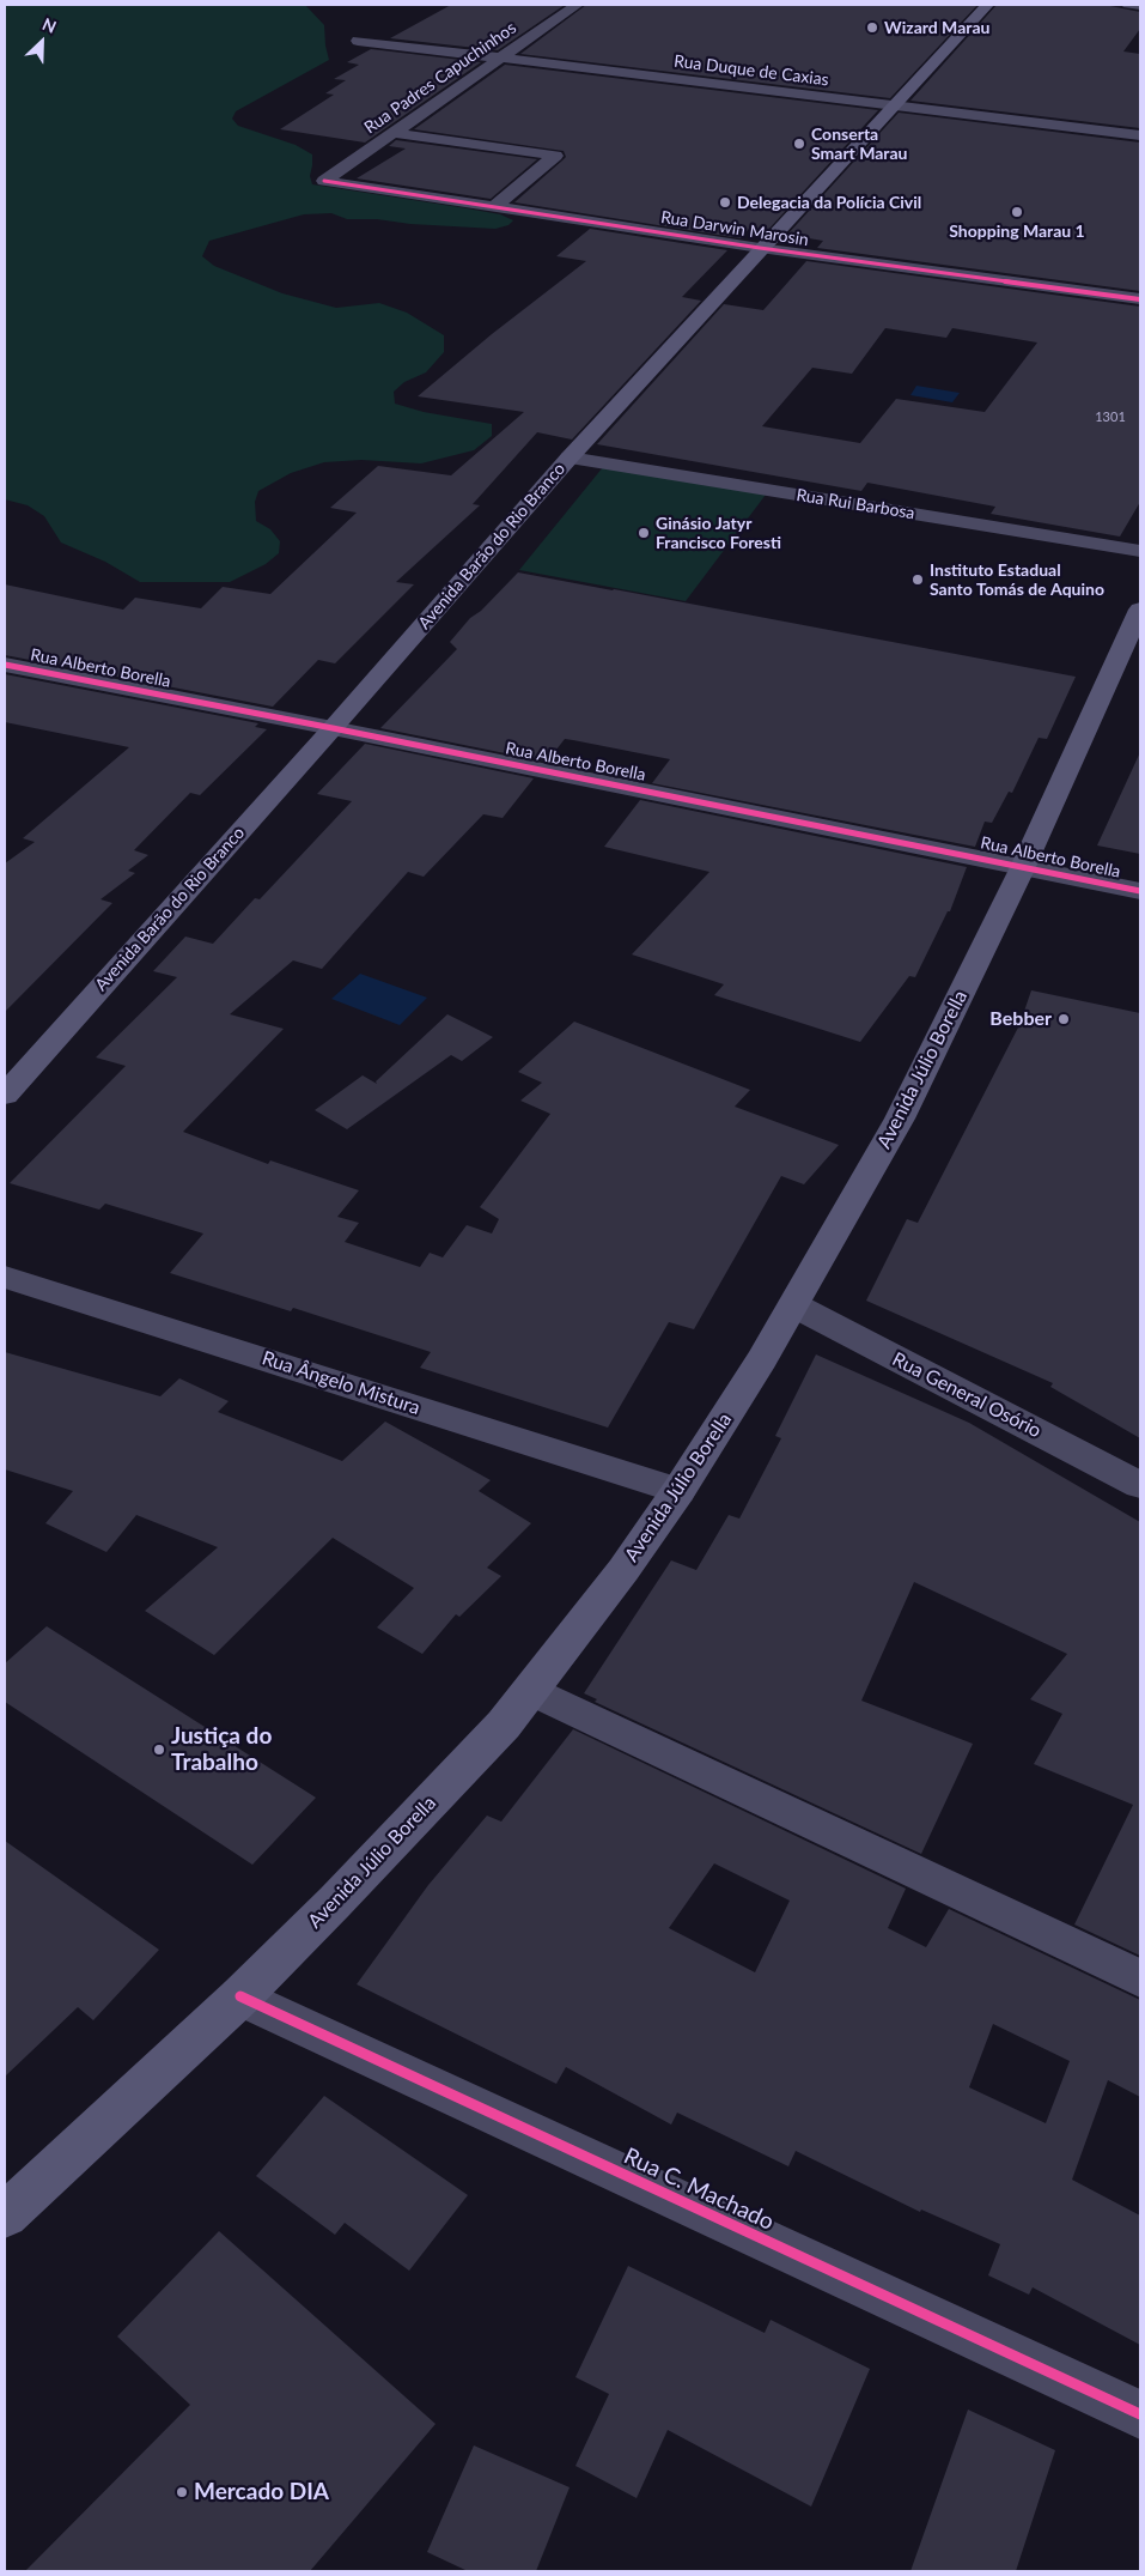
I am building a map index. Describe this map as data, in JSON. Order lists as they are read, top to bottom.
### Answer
{
  "streets": {
    "main road": ["Avenida Barão do Rio Branco", "Avenida Júlio Borella"],
    "street": [
      "Rua Duque de Caxias",
      "Rua Padres Capuchinhos",
      "Rua Darwin Marosin",
      "Rua Rui Barbosa",
      "Rua Alberto Borella",
      "Rua Ângelo Mistura",
      "Rua General Osório",
      "Rua C. Machado"
    ]
  },
  "crossings": [
    ["Rua Duque de Caxias", "Rua Padres Capuchinhos"],
    ["Rua Duque de Caxias", "Avenida Barão do Rio Branco"],
    ["Rua Padres Capuchinhos", "Rua Darwin Marosin"],
    ["Rua Darwin Marosin", "Avenida Barão do Rio Branco"],
    ["Rua Rui Barbosa", "Avenida Barão do Rio Branco"],
    ["Avenida Barão do Rio Branco", "Rua Alberto Borella"],
    ["Rua Alberto Borella", "Avenida Júlio Borella"],
    ["Avenida Júlio Borella", "Rua Ângelo Mistura"],
    ["Avenida Júlio Borella", "Rua General Osório"],
    ["Avenida Júlio Borella", "Rua C. Machado"]
  ],
  "places": [
    "Wizard Marau",
    "Conserta Smart Marau",
    "Delegacia da Polícia Civil",
    "Shopping Marau 1",
    "Ginásio Jatyr Francisco Foresti",
    "Instituto Estadual Santo Tomás de Aquino",
    "Bebber",
    "Justiça do Trabalho",
    "Mercado DIA"
  ],
  "house_numbers": ["1301"],
  "north": "top right"
}
